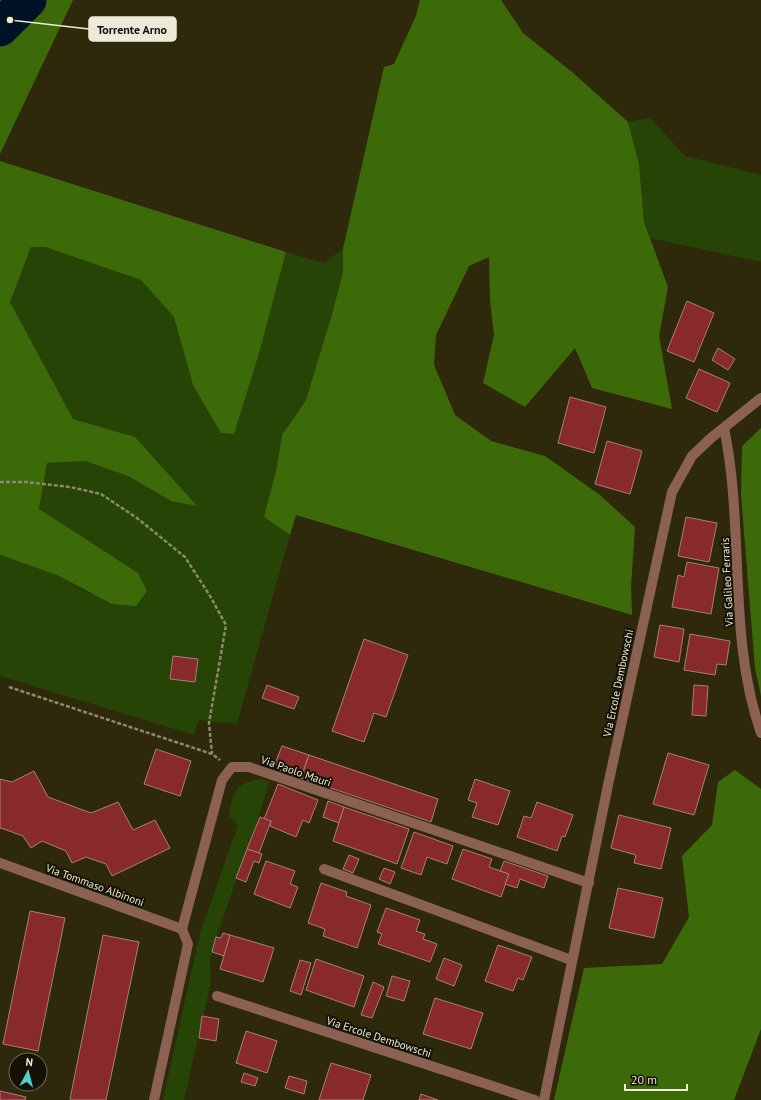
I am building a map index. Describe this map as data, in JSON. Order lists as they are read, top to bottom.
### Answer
{
  "streets": {
    "street": [
      "Via Galileo Ferraris",
      "Via Ercole Dembowschi",
      "Via Paolo Mauri",
      "Via Tommaso Albinoni"
    ]
  },
  "crossings": [
    ["Via Galileo Ferraris", "Via Ercole Dembowschi"],
    ["Via Ercole Dembowschi", "Via Paolo Mauri"]
  ],
  "places": ["Torrente Arno"],
  "scale_bar": "20 m",
  "north": "top"
}
